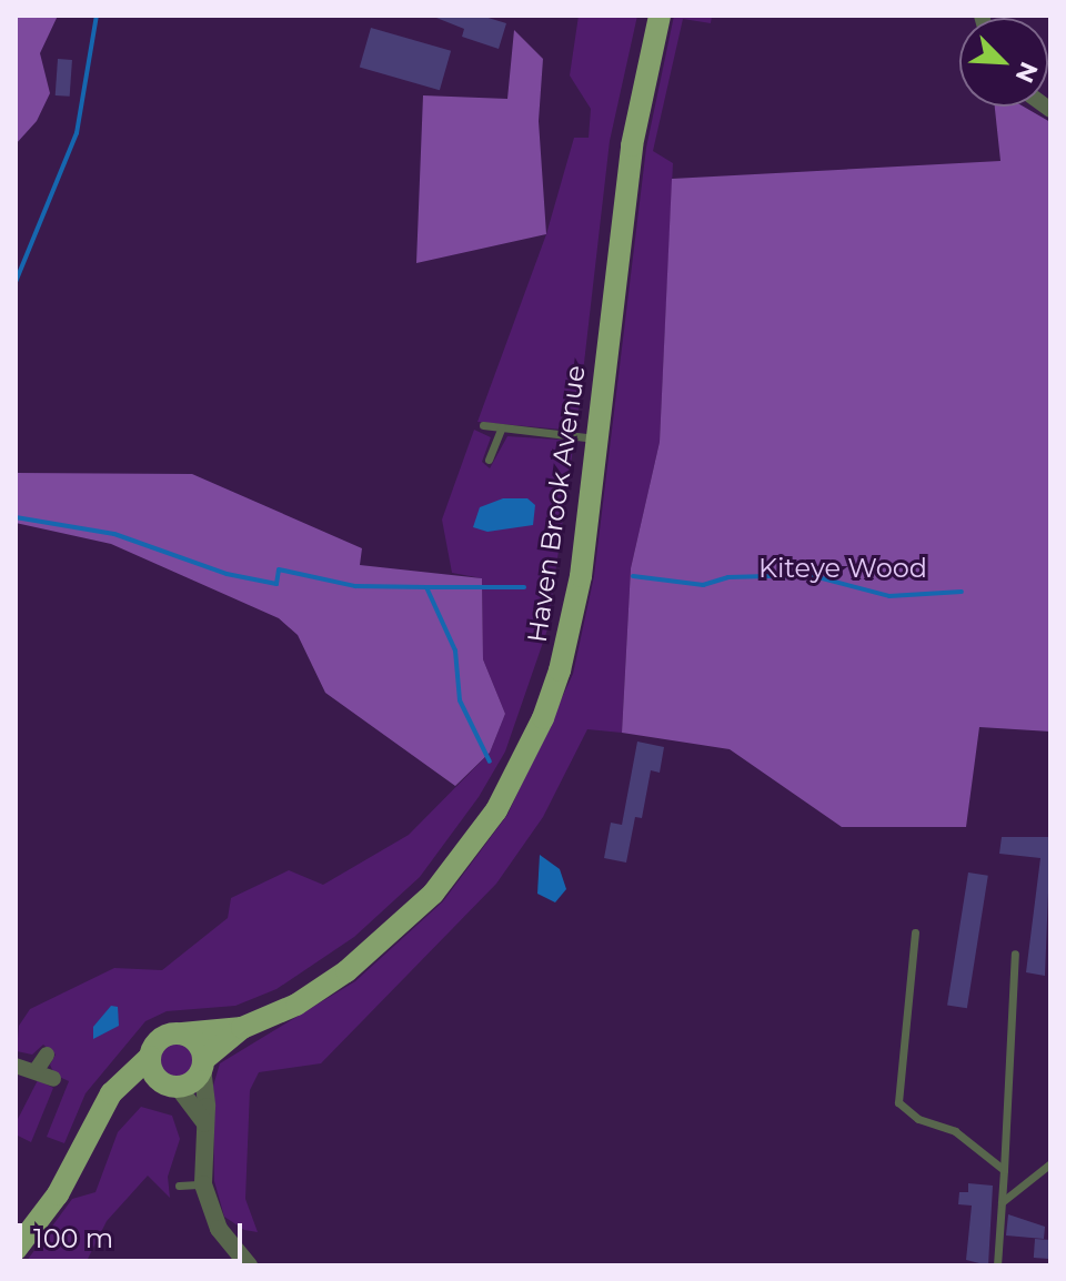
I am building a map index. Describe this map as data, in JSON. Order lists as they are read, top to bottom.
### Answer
{
  "streets": {
    "main road": ["Haven Brook Avenue"]
  },
  "parks": ["Kiteye Wood"],
  "scale_bar": "100 m",
  "north": "bottom right"
}
